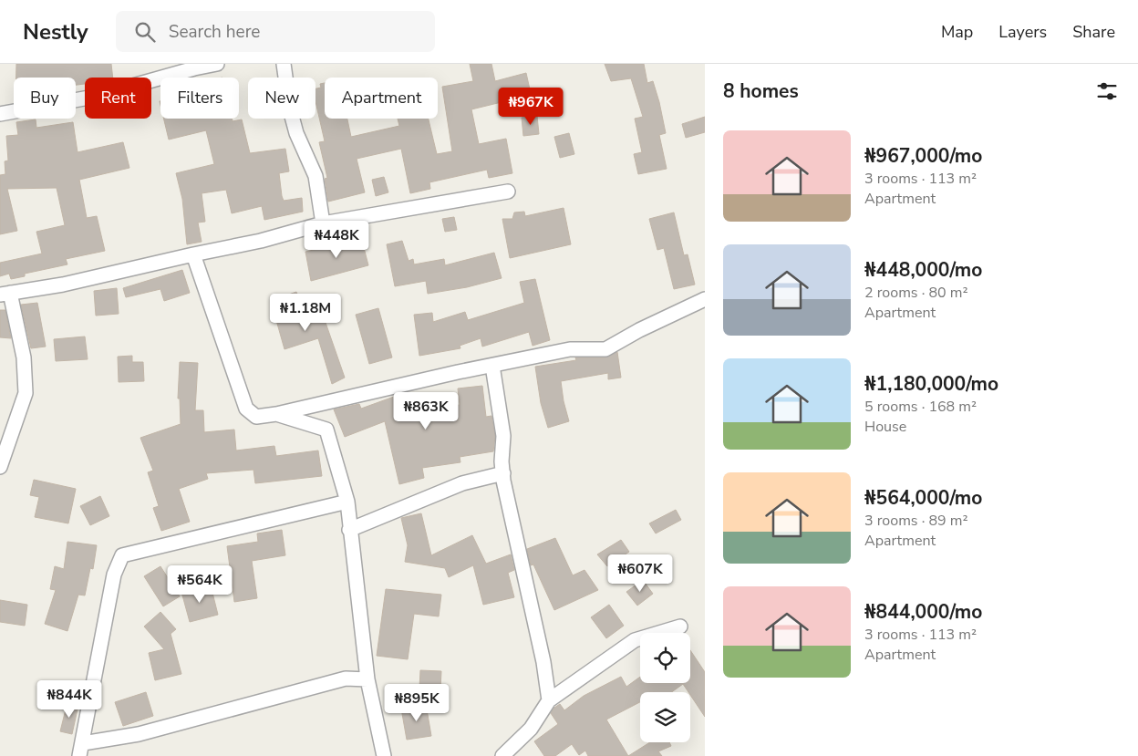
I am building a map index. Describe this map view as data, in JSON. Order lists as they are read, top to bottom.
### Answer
{
  "page": {
    "header": "Nestly",
    "search": "Search here",
    "nav": ["Map", "Layers", "Share"],
    "heading": "8 homes",
    "chip": [
      "Buy",
      "Rent",
      "Filters",
      "New",
      "Apartment"
    ],
    "price": [
      "₦967K",
      "₦448K",
      "₦1.18M",
      "₦863K",
      "₦607K",
      "₦564K",
      "₦844K",
      "₦895K"
    ],
    "list": [
      {
        "name": "₦967,000/mo",
        "note": "3 rooms · 113 m² · Apartment"
      },
      {
        "name": "₦448,000/mo",
        "note": "2 rooms · 80 m² · Apartment"
      },
      {
        "name": "₦1,180,000/mo",
        "note": "5 rooms · 168 m² · House"
      },
      {
        "name": "₦564,000/mo",
        "note": "3 rooms · 89 m² · Apartment"
      },
      {
        "name": "₦844,000/mo",
        "note": "3 rooms · 113 m² · Apartment"
      }
    ]
  }
}
